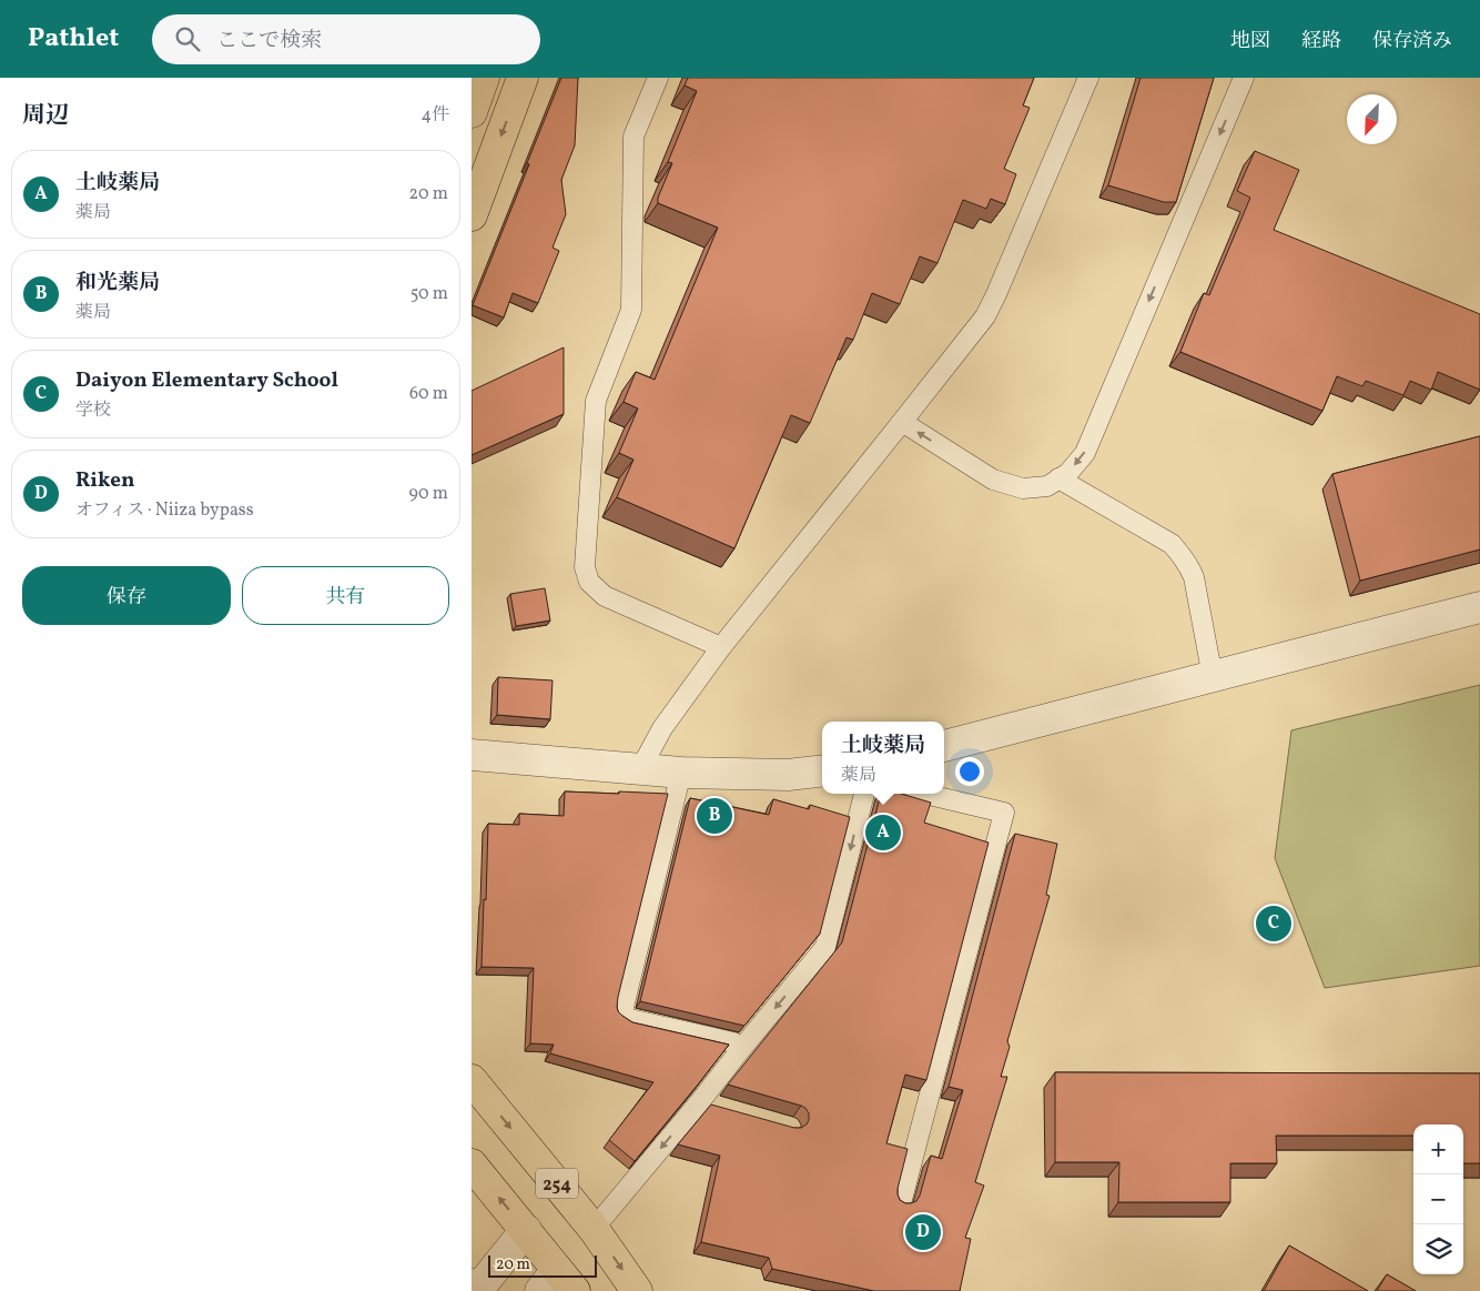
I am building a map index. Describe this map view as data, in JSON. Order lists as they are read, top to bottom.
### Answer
{
  "streets": {
    "main road": ["254"]
  },
  "scale_bar": "20 m",
  "north": "bottom left",
  "page": {
    "header": "Pathlet",
    "search": "ここで検索",
    "nav": ["地図", "経路", "保存済み"],
    "heading": ["周辺", "4件"],
    "list": [
      {
        "mark": "A",
        "name": "土岐薬局",
        "note": "薬局",
        "value": "20 m"
      },
      {
        "mark": "B",
        "name": "和光薬局",
        "note": "薬局",
        "value": "50 m"
      },
      {
        "mark": "C",
        "name": "Daiyon Elementary School",
        "note": "学校",
        "value": "60 m"
      },
      {
        "mark": "D",
        "name": "Riken",
        "note": "オフィス · Niiza bypass",
        "value": "90 m"
      }
    ],
    "buttons": ["保存", "共有"],
    "popup": ["土岐薬局", "薬局"],
    "pins": [
      "B",
      "A",
      "C",
      "D"
    ],
    "map_buttons": ["+", "−"],
    "scale": "20 m"
  }
}
